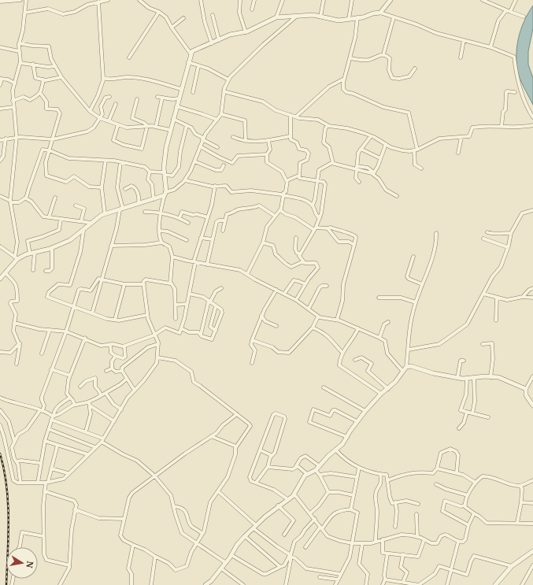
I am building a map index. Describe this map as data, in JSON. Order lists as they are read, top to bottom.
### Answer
{
  "north": "right"
}
